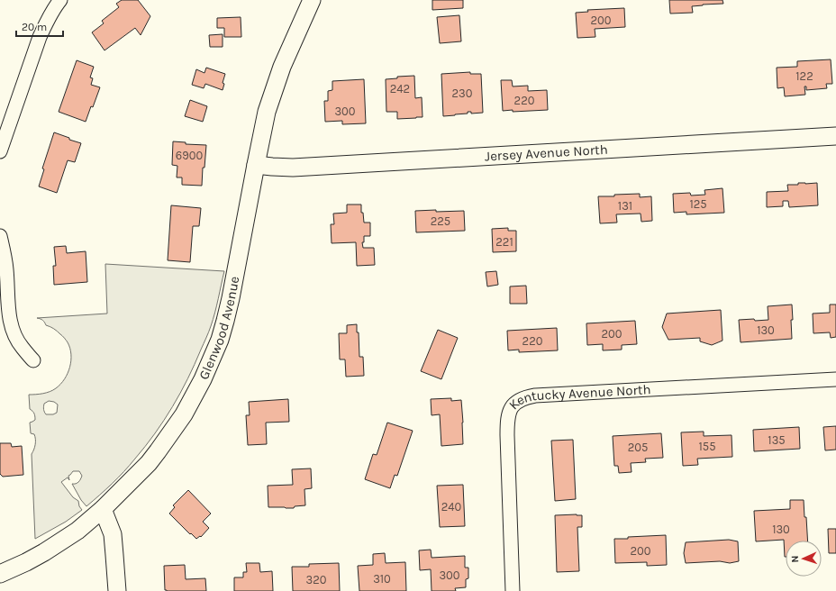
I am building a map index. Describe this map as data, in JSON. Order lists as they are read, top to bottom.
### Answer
{
  "streets": {
    "street": ["Jersey Avenue North", "Glenwood Avenue", "Kentucky Avenue North"]
  },
  "crossings": [
    ["Jersey Avenue North", "Glenwood Avenue"]
  ],
  "house_numbers": [
    "200",
    "122",
    "242",
    "230",
    "220",
    "300",
    "6900",
    "125",
    "131",
    "225",
    "221",
    "130",
    "200",
    "220",
    "135",
    "155",
    "205",
    "240",
    "130",
    "200",
    "300",
    "310",
    "320"
  ],
  "scale_bar": "20 m",
  "north": "left"
}
